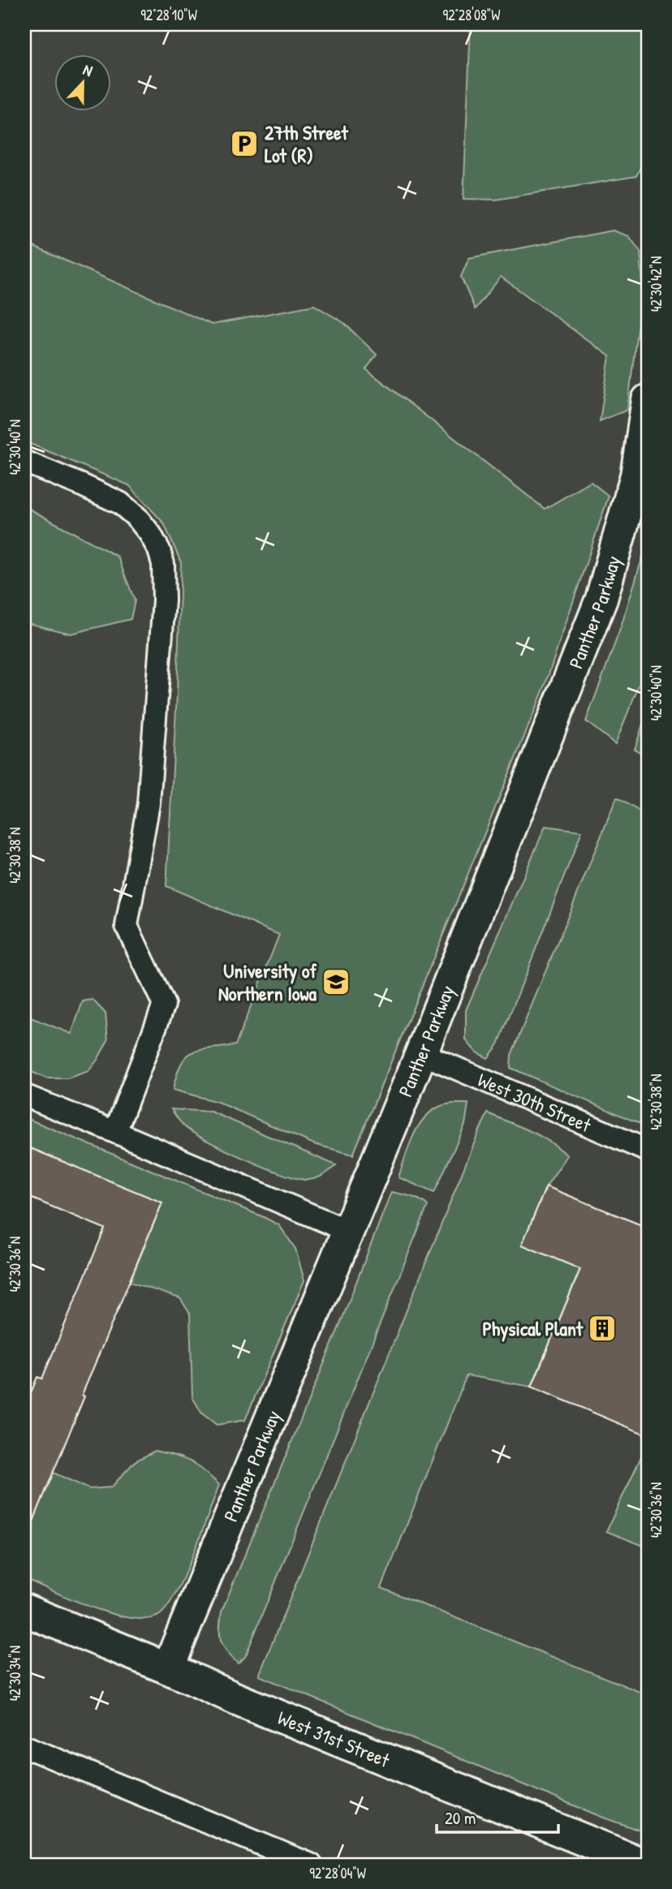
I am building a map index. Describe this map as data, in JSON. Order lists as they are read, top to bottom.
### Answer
{
  "streets": {
    "street": ["Panther Parkway", "West 31st Street"],
    "lane": ["West 30th Street"]
  },
  "crossings": [
    ["Panther Parkway", "West 30th Street"],
    ["Panther Parkway", "West 31st Street"]
  ],
  "places": {
    "parking": ["27th Street Lot (R)"],
    "school or university": ["University of Northern Iowa"],
    "building": ["Physical Plant"]
  },
  "scale_bar": "20 m",
  "north": "top",
  "coordinates": [
    "92°28'10\"W",
    "92°28'08\"W",
    "42°30'42\"N",
    "42°30'40\"N",
    "42°30'38\"N",
    "42°30'36\"N",
    "42°30'34\"N",
    "92°28'04\"W"
  ]
}
